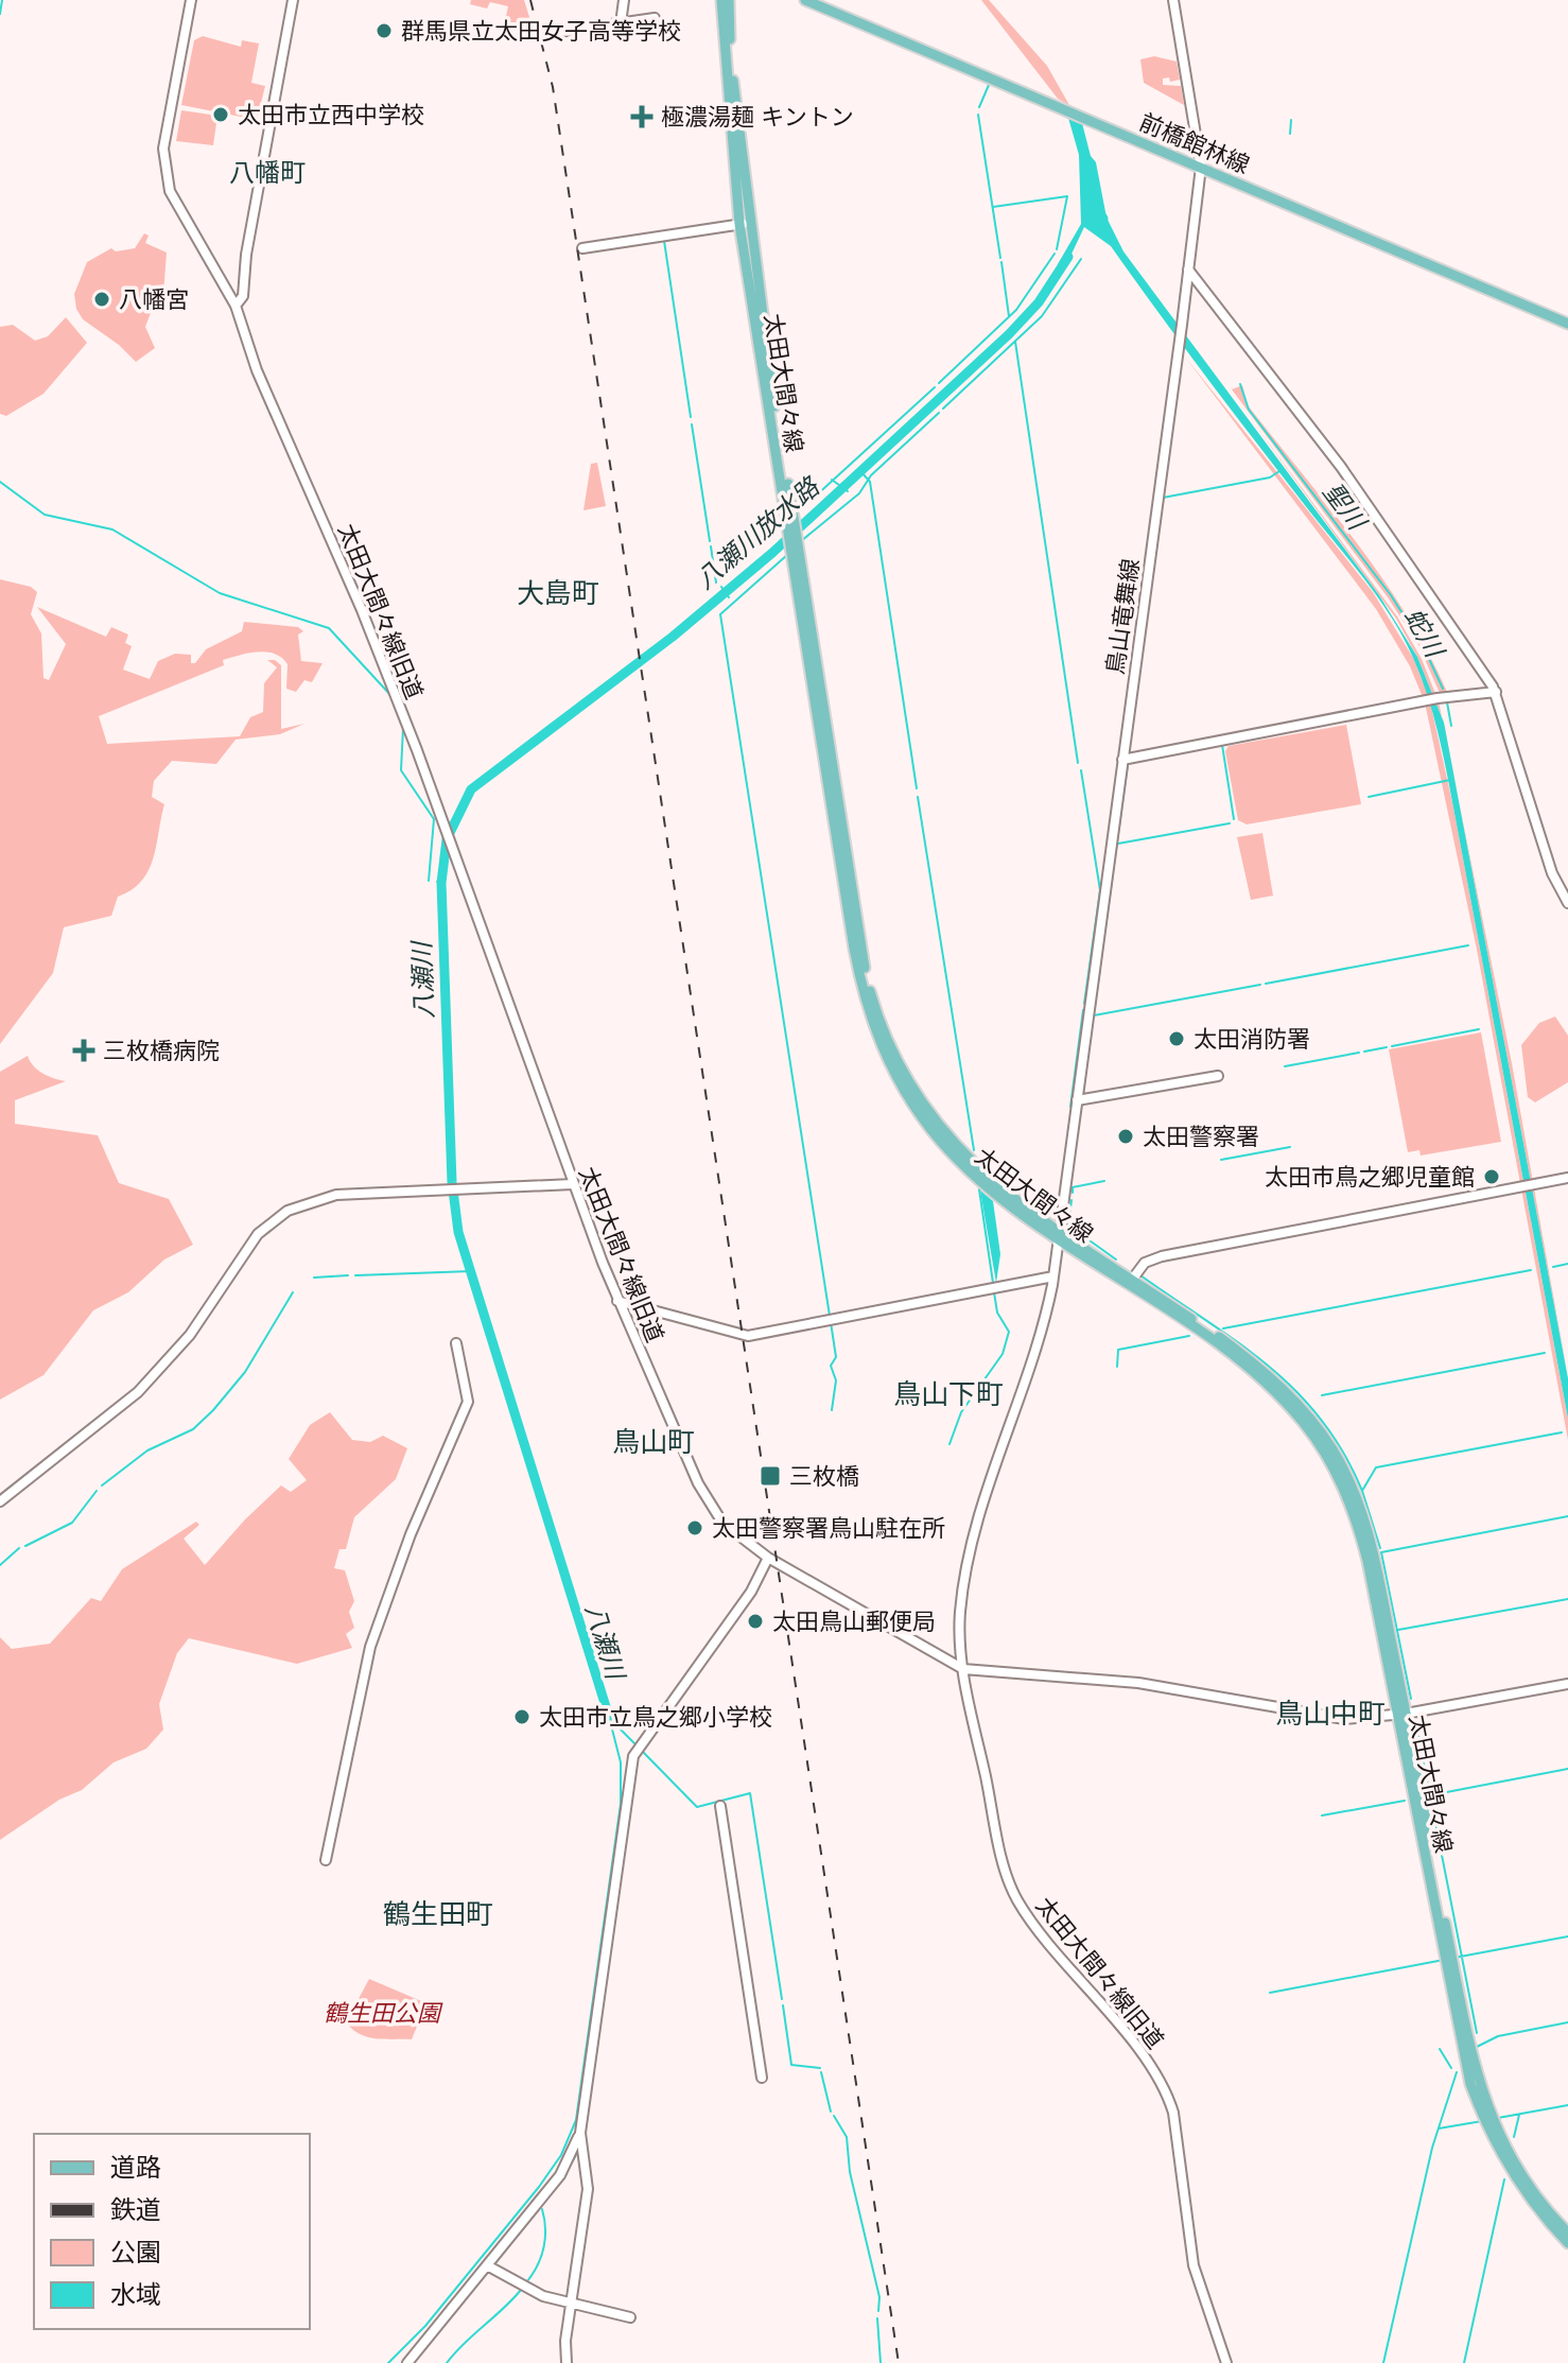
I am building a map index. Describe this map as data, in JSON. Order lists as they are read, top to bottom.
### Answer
{
  "streets": {
    "main road": ["前橋館林線", "太田大間々線"],
    "street": ["太田大間々線旧道", "鳥山竜舞線"]
  },
  "crossings": [
    ["前橋館林線", "鳥山竜舞線"],
    ["太田大間々線", "鳥山竜舞線"],
    ["太田大間々線旧道", "鳥山竜舞線"]
  ],
  "districts": [
    "八幡町",
    "大島町",
    "鳥山下町",
    "鳥山町",
    "鳥山中町",
    "鶴生田町"
  ],
  "water": [
    "聖川",
    "八瀬川放水路",
    "蛇川",
    "八瀬川"
  ],
  "parks": ["鶴生田公園"],
  "places": {
    "other": [
      "群馬県立太田女子高等学校",
      "太田市立西中学校",
      "八幡宮",
      "太田消防署",
      "太田警察署",
      "太田市鳥之郷児童館",
      "太田警察署鳥山駐在所",
      "太田鳥山郵便局",
      "太田市立鳥之郷小学校"
    ],
    "health": ["極濃湯麺 キントン", "三枚橋病院"],
    "transit": ["三枚橋"]
  },
  "legend": [
    "道路",
    "鉄道",
    "公園",
    "水域"
  ]
}
